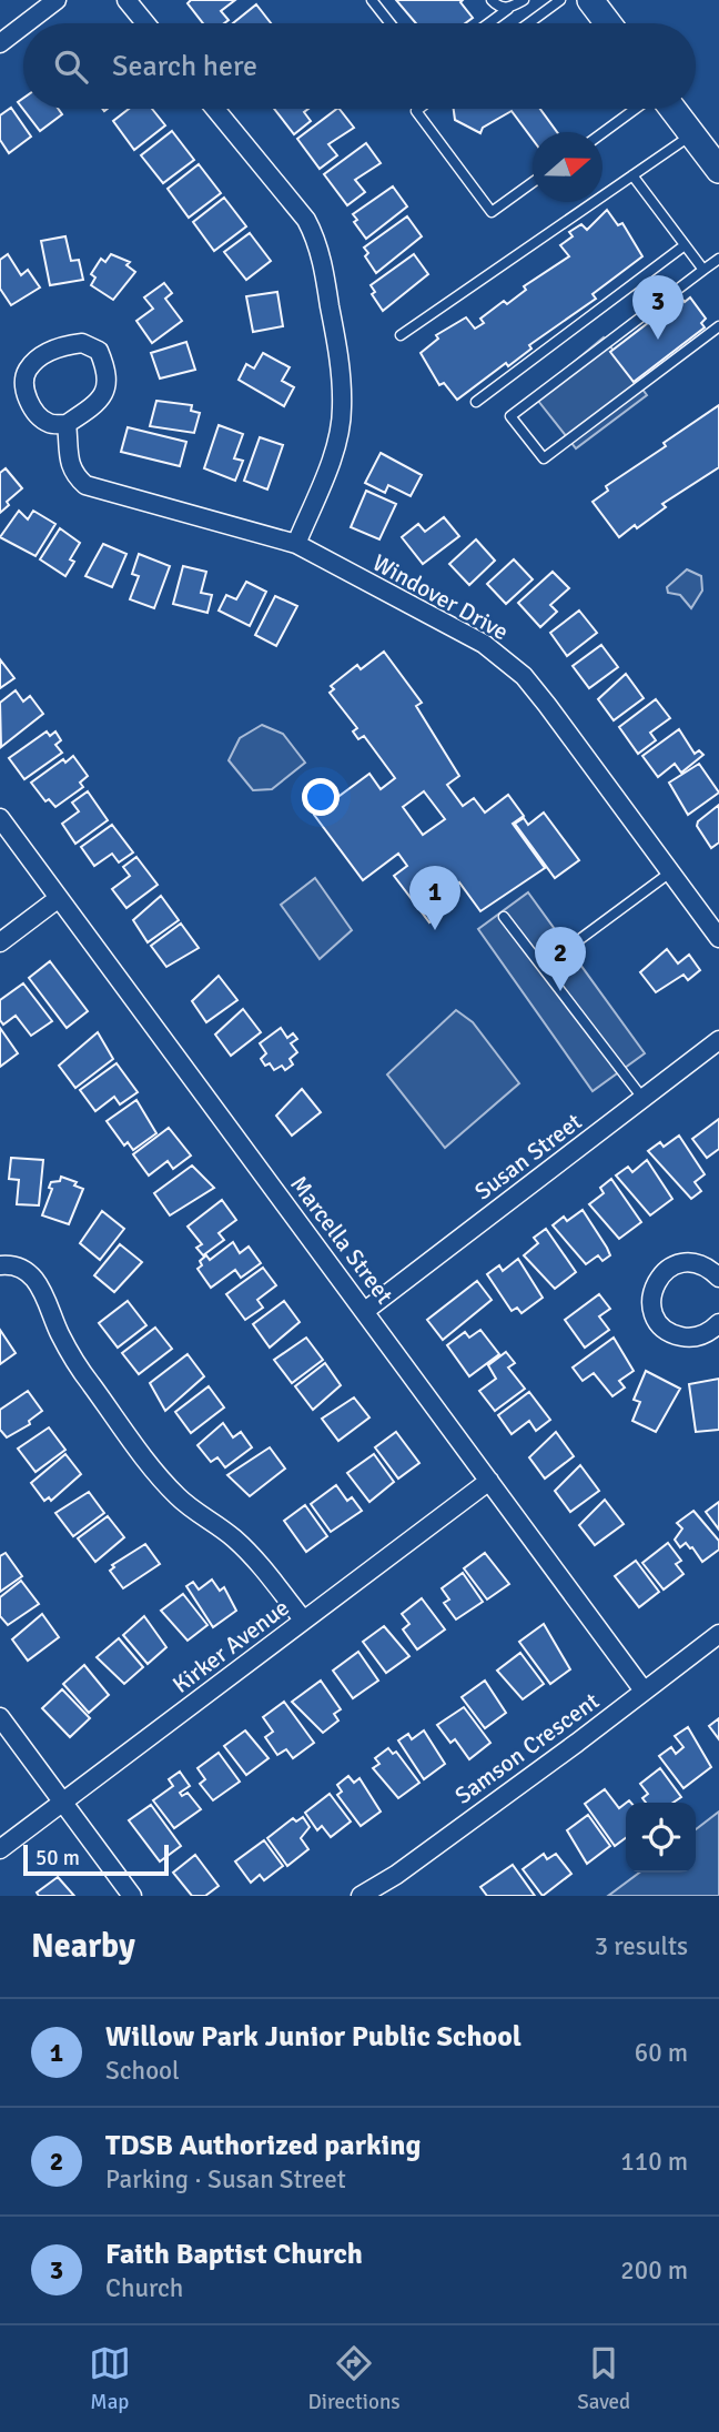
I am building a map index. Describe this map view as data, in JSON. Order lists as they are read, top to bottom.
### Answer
{
  "streets": {
    "street": [
      "Windover Drive",
      "Susan Street",
      "Marcella Street",
      "Kirker Avenue",
      "Samson Crescent"
    ]
  },
  "crossings": [
    ["Susan Street", "Marcella Street"],
    ["Marcella Street", "Kirker Avenue"],
    ["Marcella Street", "Samson Crescent"]
  ],
  "scale_bar": "50 m",
  "north": "right",
  "page": {
    "search": "Search here",
    "pins": ["3", "1", "2"],
    "scale": "50 m",
    "heading": ["Nearby", "3 results"],
    "list": [
      {
        "mark": "1",
        "name": "Willow Park Junior Public School",
        "note": "School",
        "value": "60 m"
      },
      {
        "mark": "2",
        "name": "TDSB Authorized parking",
        "note": "Parking · Susan Street",
        "value": "110 m"
      },
      {
        "mark": "3",
        "name": "Faith Baptist Church",
        "note": "Church",
        "value": "200 m"
      }
    ],
    "nav": ["Map", "Directions", "Saved"]
  }
}
